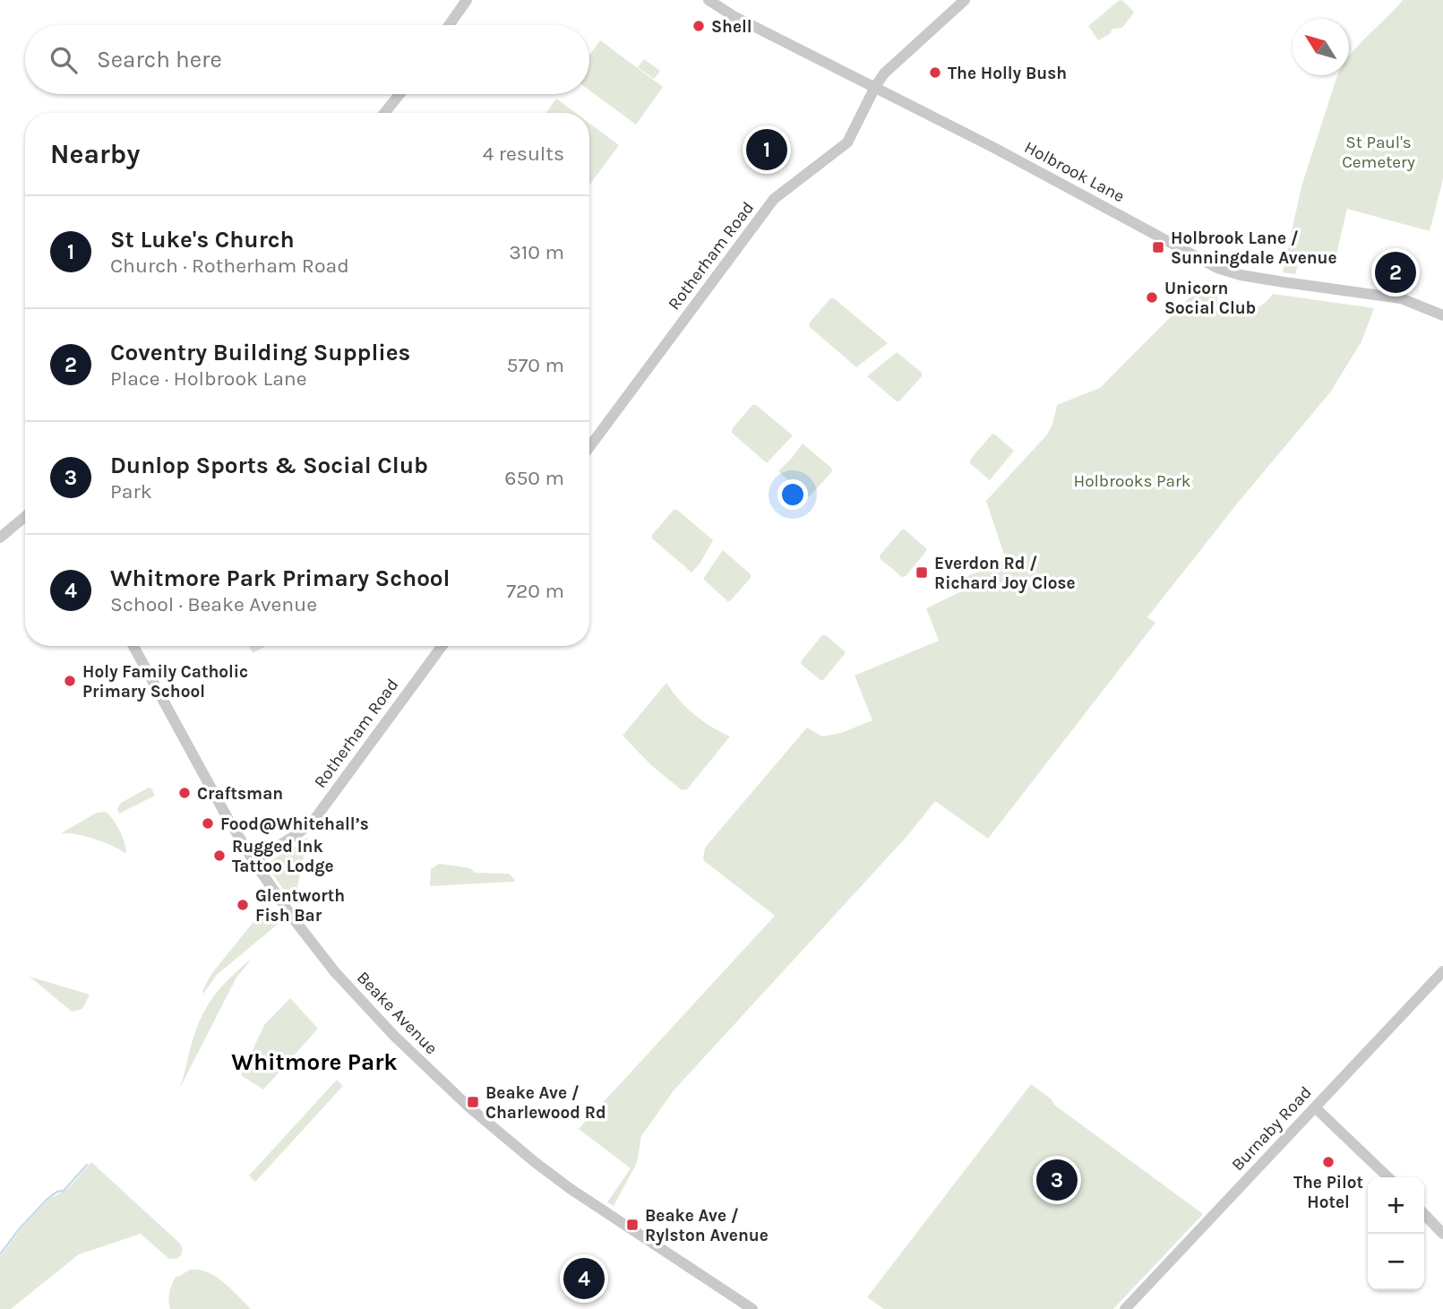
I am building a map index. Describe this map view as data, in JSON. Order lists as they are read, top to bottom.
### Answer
{
  "streets": {
    "street": [
      "Holbrook Lane",
      "Rotherham Road",
      "Beake Avenue",
      "Burnaby Road"
    ]
  },
  "crossings": [
    ["Holbrook Lane", "Rotherham Road"],
    ["Rotherham Road", "Beake Avenue"]
  ],
  "districts": ["Whitmore Park"],
  "parks": ["St Paul's Cemetery", "Holbrooks Park"],
  "places": {
    "other": [
      "Shell",
      "The Holly Bush",
      "Unicorn Social Club",
      "Holy Family Catholic Primary School",
      "Craftsman",
      "Food@Whitehall’s",
      "Rugged Ink Tattoo Lodge",
      "Glentworth Fish Bar",
      "The Pilot Hotel"
    ],
    "transit": [
      "Holbrook Lane / Sunningdale Avenue",
      "Everdon Rd / Richard Joy Close",
      "Beake Ave / Charlewood Rd",
      "Beake Ave / Rylston Avenue"
    ]
  },
  "north": "top left",
  "page": {
    "search": "Search here",
    "heading": ["Nearby", "4 results"],
    "pins": [
      "1",
      "2",
      "3",
      "4"
    ],
    "list": [
      {
        "mark": "1",
        "name": "St Luke's Church",
        "note": "Church · Rotherham Road",
        "value": "310 m"
      },
      {
        "mark": "2",
        "name": "Coventry Building Supplies",
        "note": "Place · Holbrook Lane",
        "value": "570 m"
      },
      {
        "mark": "3",
        "name": "Dunlop Sports & Social Club",
        "note": "Park",
        "value": "650 m"
      },
      {
        "mark": "4",
        "name": "Whitmore Park Primary School",
        "note": "School · Beake Avenue",
        "value": "720 m"
      }
    ],
    "map_buttons": ["+", "−"]
  }
}
